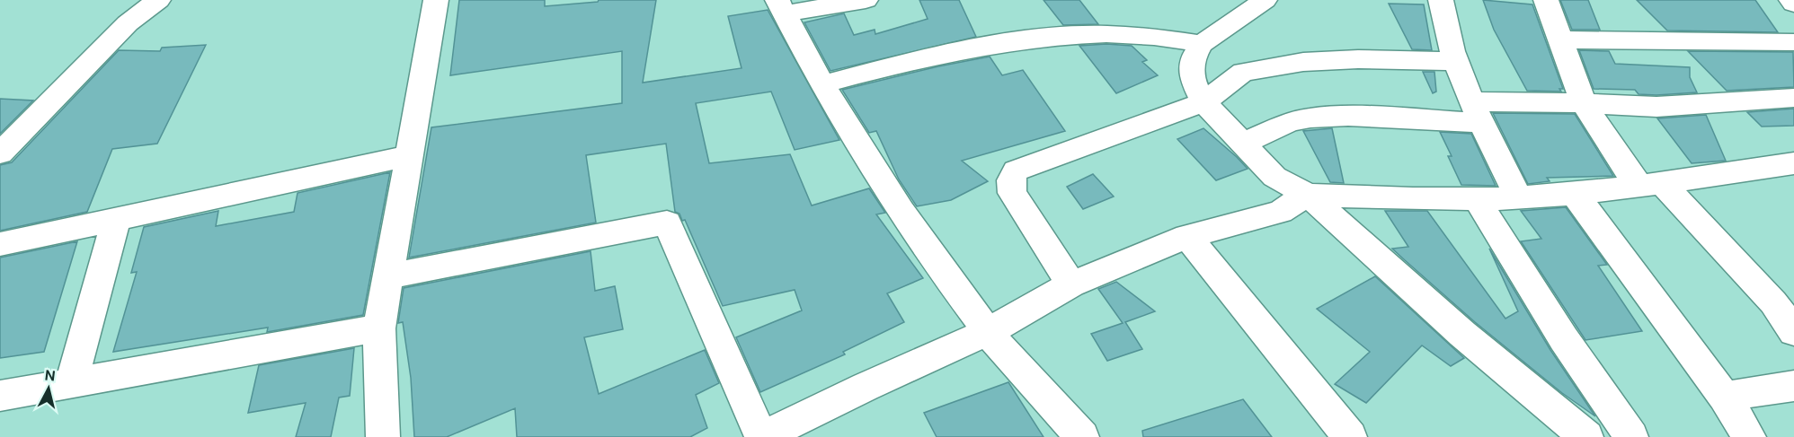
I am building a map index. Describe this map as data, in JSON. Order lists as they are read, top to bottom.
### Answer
{
  "north": "top"
}
